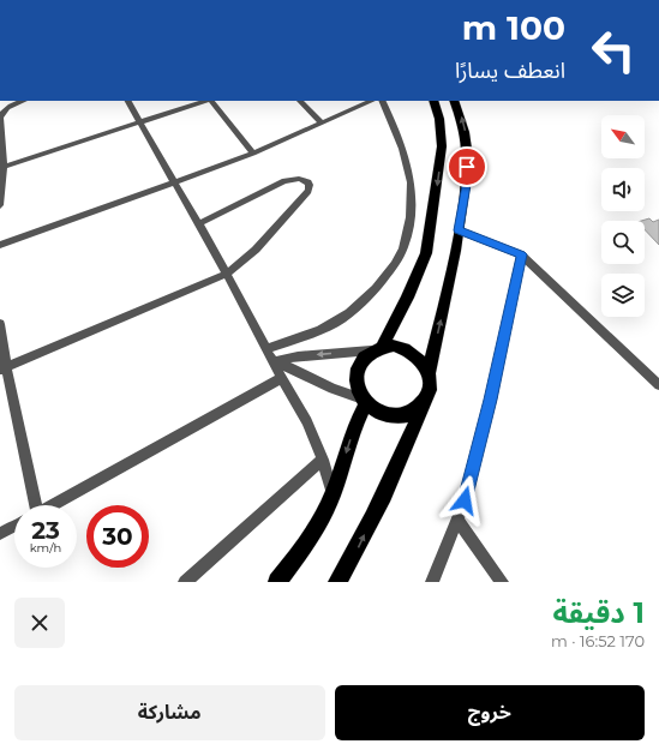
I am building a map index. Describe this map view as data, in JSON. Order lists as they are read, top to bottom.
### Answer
{
  "north": "top left",
  "page": {
    "turn": ["100 m", "انعطف يسارًا"],
    "speed": "23 km/h",
    "limit": "30",
    "heading": ["1 دقيقة", "170 m · 16:52"],
    "buttons": ["خروج", "مشاركة"]
  }
}
